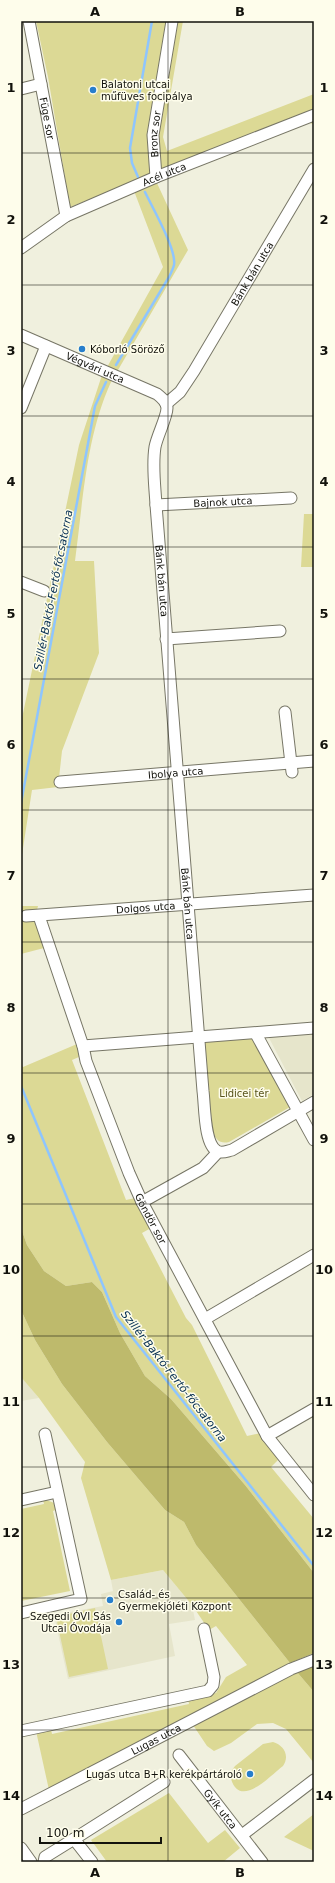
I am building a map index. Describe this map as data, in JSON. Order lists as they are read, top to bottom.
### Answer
{
  "streets": {
    "street": [
      "Füge sor",
      "Bronz sor",
      "Acél utca",
      "Bánk bán utca",
      "Végvári utca",
      "Bajnok utca",
      "Ibolya utca",
      "Dolgos utca",
      "Göndör sor",
      "Lugas utca",
      "Gyík utca"
    ]
  },
  "crossings": [
    ["Füge sor", "Acél utca"],
    ["Bronz sor", "Acél utca"],
    ["Bánk bán utca", "Végvári utca"],
    ["Bánk bán utca", "Bajnok utca"],
    ["Bánk bán utca", "Ibolya utca"],
    ["Bánk bán utca", "Dolgos utca"],
    ["Dolgos utca", "Göndör sor"]
  ],
  "water": ["Szillér-Baktó-Fertő-főcsatorna"],
  "parks": ["Lidicei tér"],
  "places": [
    "Balatoni utcai műfüves focipálya",
    "Kóborló Söröző",
    "Család- és Gyermekjóléti Központ",
    "Szegedi ÓVI Sás Utcai Óvodája",
    "Lugas utca B+R kerékpártároló"
  ],
  "scale_bar": "100 m",
  "grid": {
    "columns": ["A", "B"],
    "rows": [
      "1",
      "2",
      "3",
      "4",
      "5",
      "6",
      "7",
      "8",
      "9",
      "10",
      "11",
      "12",
      "13",
      "14"
    ]
  }
}
